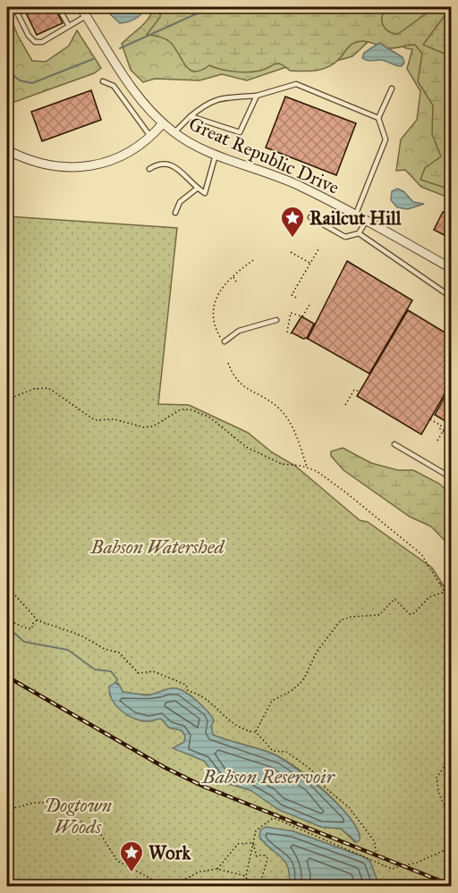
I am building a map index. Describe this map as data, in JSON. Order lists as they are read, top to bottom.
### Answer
{
  "streets": {
    "street": ["Great Republic Drive"]
  },
  "water": ["Babson Reservoir"],
  "parks": ["Babson Watershed", "Dogtown Woods"],
  "places": {
    "place": ["Railcut Hill", "Work"]
  }
}
